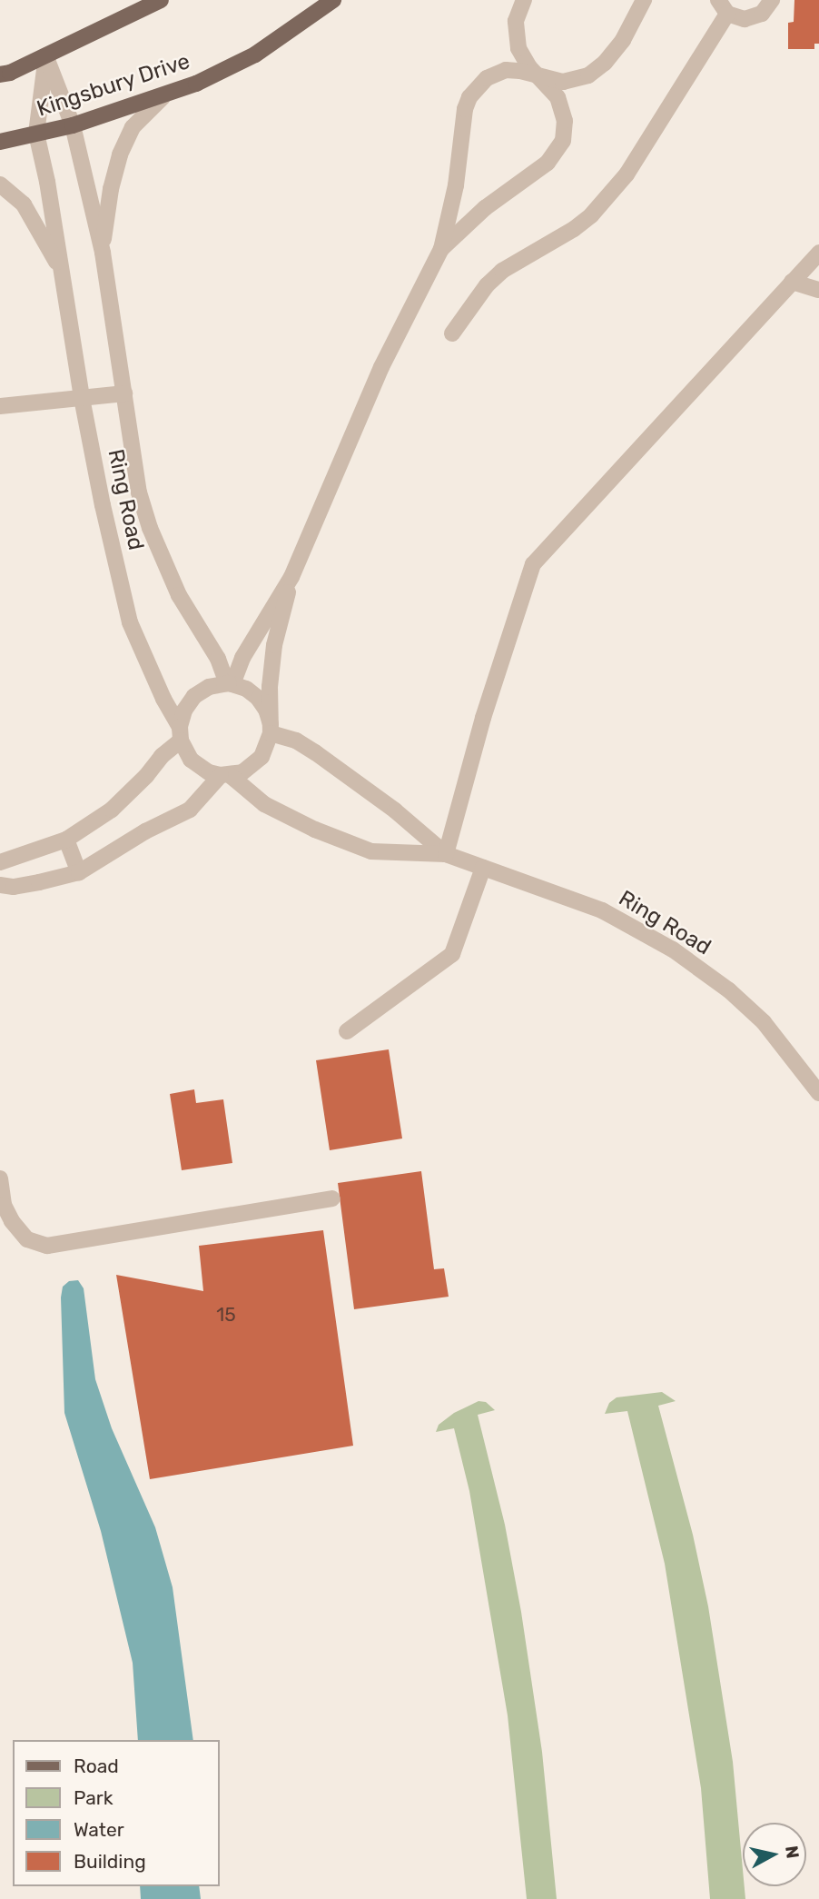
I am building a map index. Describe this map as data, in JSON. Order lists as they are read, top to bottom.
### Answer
{
  "streets": {
    "main road": ["Kingsbury Drive"],
    "street": ["Ring Road"]
  },
  "crossings": [
    ["Kingsbury Drive", "Ring Road"]
  ],
  "house_numbers": ["15"],
  "legend": [
    "Road",
    "Park",
    "Water",
    "Building"
  ],
  "north": "right"
}
